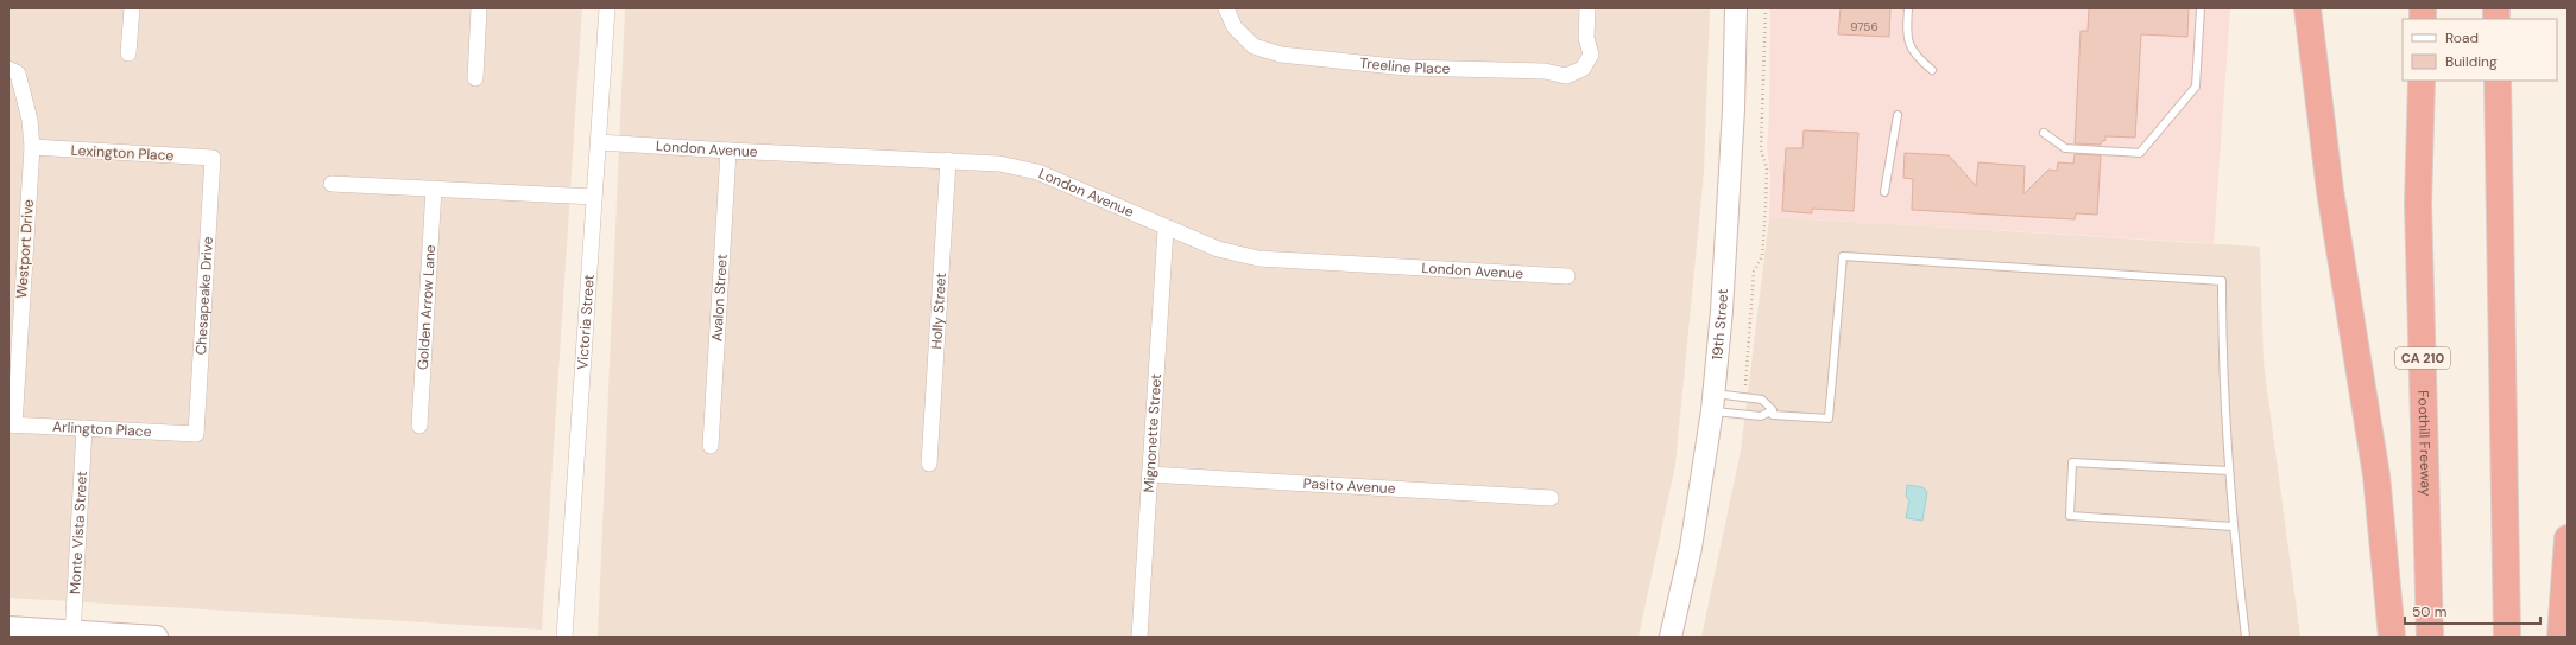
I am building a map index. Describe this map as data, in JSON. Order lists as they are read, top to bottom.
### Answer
{
  "streets": {
    "highway": ["CA 210", "Foothill Freeway"],
    "main road": ["19th Street"],
    "street": [
      "Treeline Place",
      "London Avenue",
      "Lexington Place",
      "Westport Drive",
      "Chesapeake Drive",
      "Avalon Street",
      "Golden Arrow Lane",
      "Holly Street",
      "Victoria Street",
      "Arlington Place",
      "Mignonette Street",
      "Pasito Avenue",
      "Monte Vista Street"
    ]
  },
  "crossings": [
    ["London Avenue", "Avalon Street"],
    ["London Avenue", "Holly Street"],
    ["London Avenue", "Victoria Street"],
    ["London Avenue", "Mignonette Street"],
    ["Lexington Place", "Westport Drive"],
    ["Lexington Place", "Chesapeake Drive"],
    ["Westport Drive", "Arlington Place"],
    ["Chesapeake Drive", "Arlington Place"],
    ["Arlington Place", "Monte Vista Street"],
    ["Mignonette Street", "Pasito Avenue"]
  ],
  "house_numbers": ["9756"],
  "legend": ["Road", "Building"],
  "scale_bar": "50 m"
}
